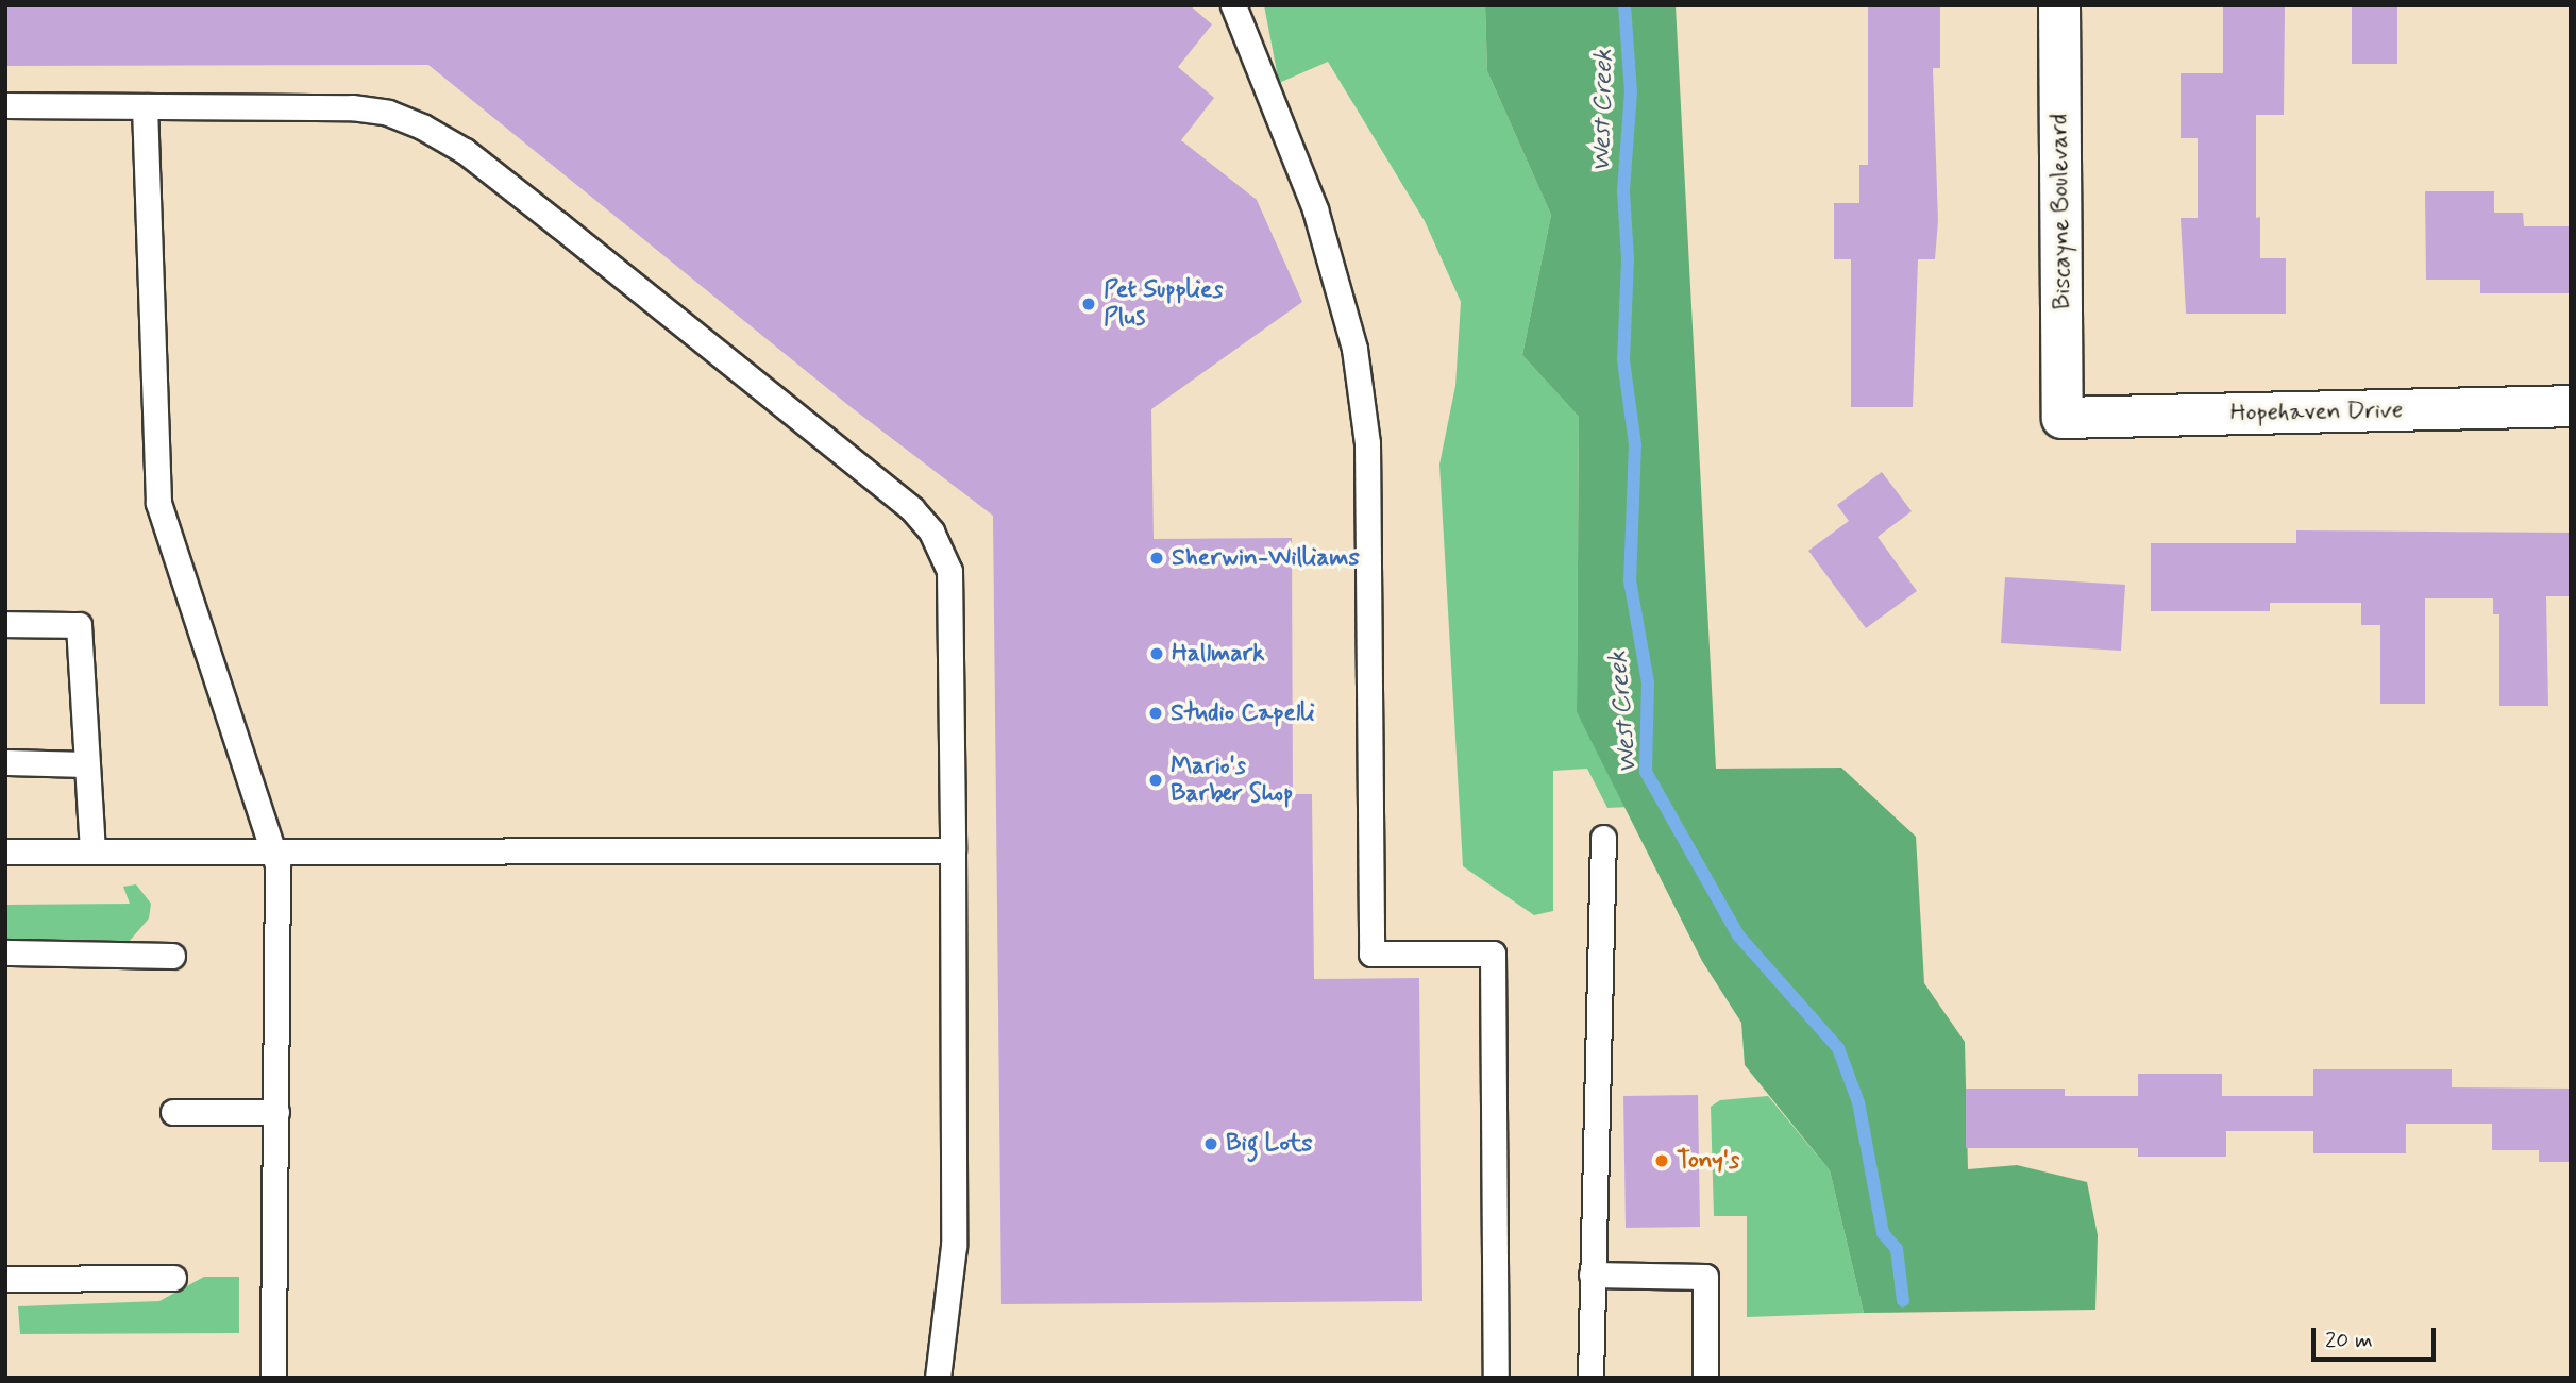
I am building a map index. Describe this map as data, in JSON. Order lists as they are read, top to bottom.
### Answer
{
  "streets": {
    "street": ["Biscayne Boulevard", "Hopehaven Drive"]
  },
  "crossings": [
    ["Biscayne Boulevard", "Hopehaven Drive"]
  ],
  "water": ["West Creek"],
  "places": [
    "Pet Supplies Plus",
    "Sherwin-Williams",
    "Hallmark",
    "Studio Capelli",
    "Mario's Barber Shop",
    "Big Lots",
    "Tony's"
  ],
  "scale_bar": "20 m"
}
